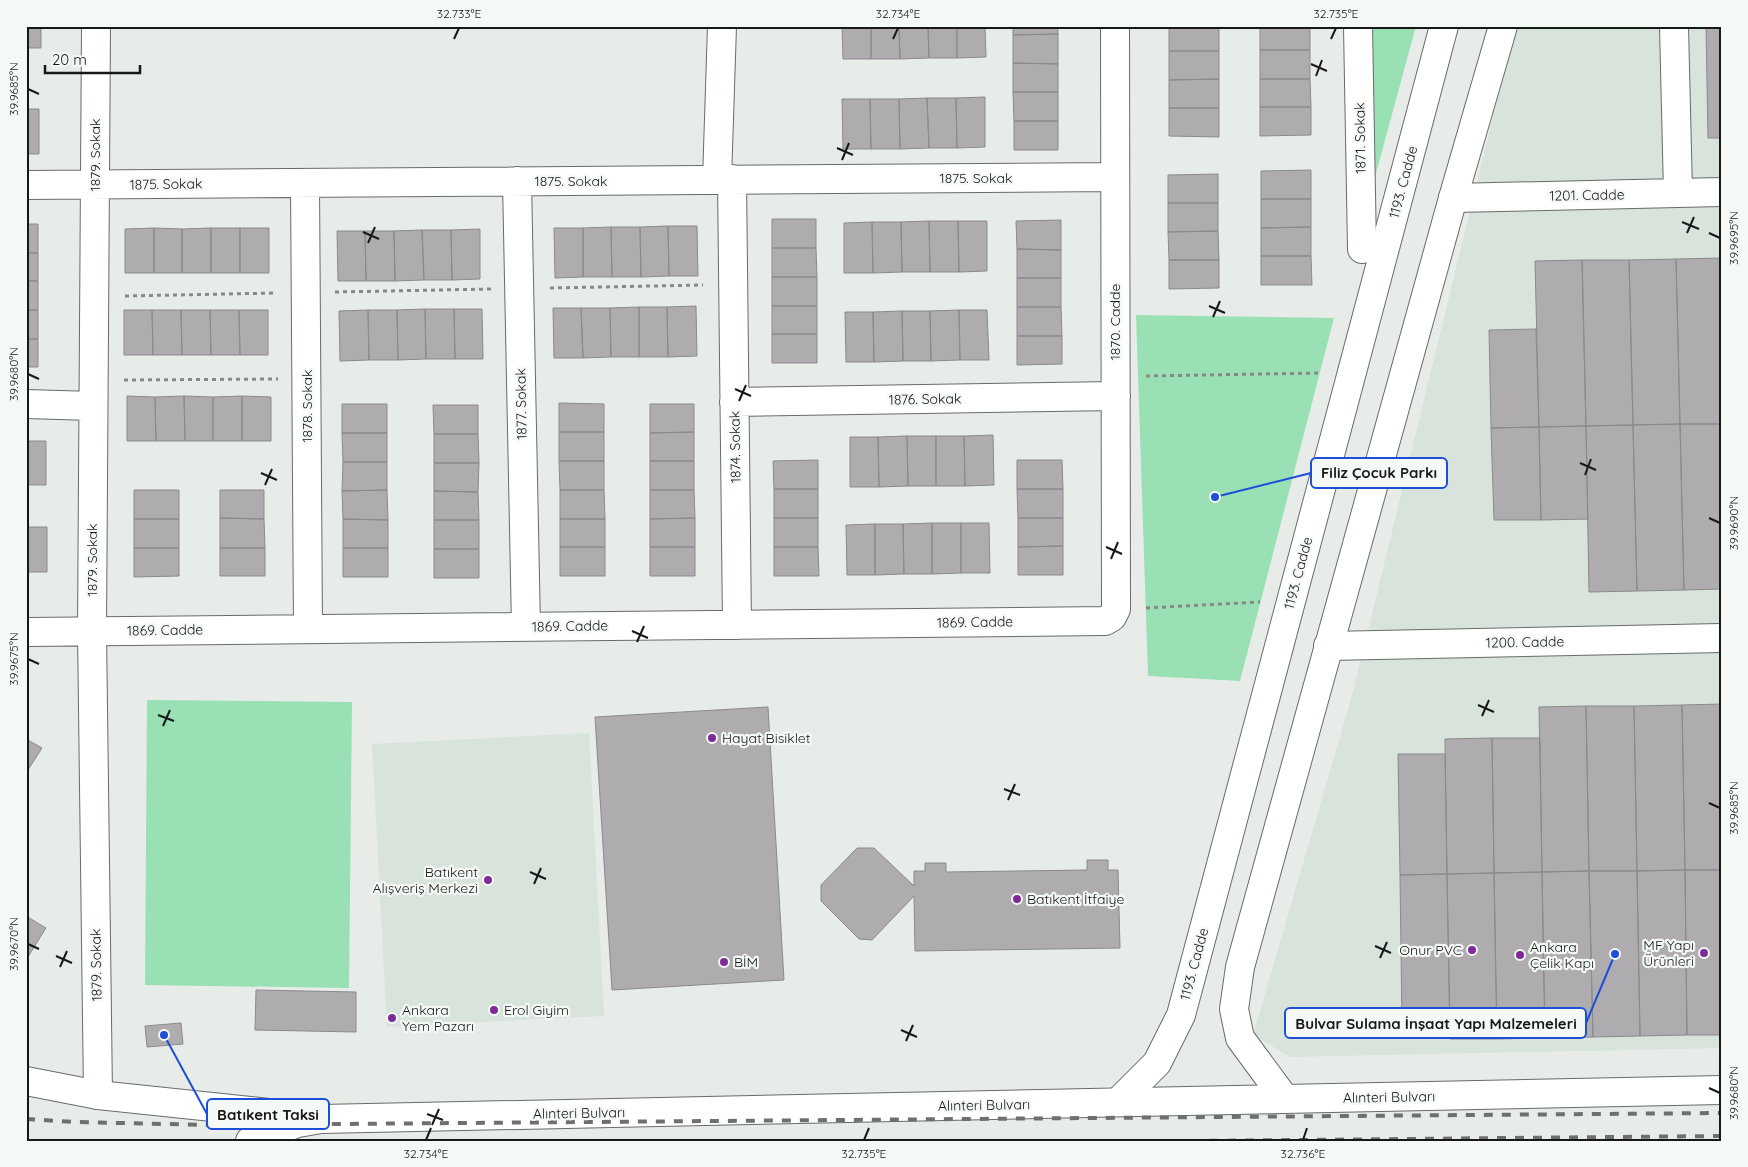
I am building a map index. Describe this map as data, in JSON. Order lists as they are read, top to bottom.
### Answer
{
  "streets": {
    "street": [
      "1871. Sokak",
      "1879. Sokak",
      "1875. Sokak",
      "1193. Cadde",
      "1201. Cadde",
      "1870. Cadde",
      "1876. Sokak",
      "1877. Sokak",
      "1878. Sokak",
      "1874. Sokak",
      "1869. Cadde",
      "1200. Cadde",
      "Alınteri Bulvarı"
    ]
  },
  "crossings": [
    ["1879. Sokak", "1875. Sokak"],
    ["1879. Sokak", "1869. Cadde"],
    ["1875. Sokak", "1870. Cadde"],
    ["1875. Sokak", "1877. Sokak"],
    ["1875. Sokak", "1878. Sokak"],
    ["1875. Sokak", "1874. Sokak"],
    ["1193. Cadde", "Alınteri Bulvarı"],
    ["1870. Cadde", "1876. Sokak"],
    ["1870. Cadde", "1869. Cadde"],
    ["1876. Sokak", "1874. Sokak"],
    ["1877. Sokak", "1869. Cadde"],
    ["1878. Sokak", "1869. Cadde"],
    ["1874. Sokak", "1869. Cadde"]
  ],
  "places": [
    "Filiz Çocuk Parkı",
    "Hayat Bisiklet",
    "Batıkent Alışveriş Merkezi",
    "Batıkent İtfaiye",
    "Onur PVC",
    "MF Yapı Ürünleri",
    "Bulvar Sulama İnşaat Yapı Malzemeleri",
    "Ankara Çelik Kapı",
    "BİM",
    "Erol Giyim",
    "Ankara Yem Pazarı",
    "Batıkent Taksi"
  ],
  "scale_bar": "20 m",
  "coordinates": [
    "32.733°E",
    "32.734°E",
    "32.735°E",
    "39.9685°N",
    "39.9695°N",
    "39.9680°N",
    "39.9690°N",
    "39.9675°N",
    "39.9670°N",
    "32.736°E"
  ]
}
